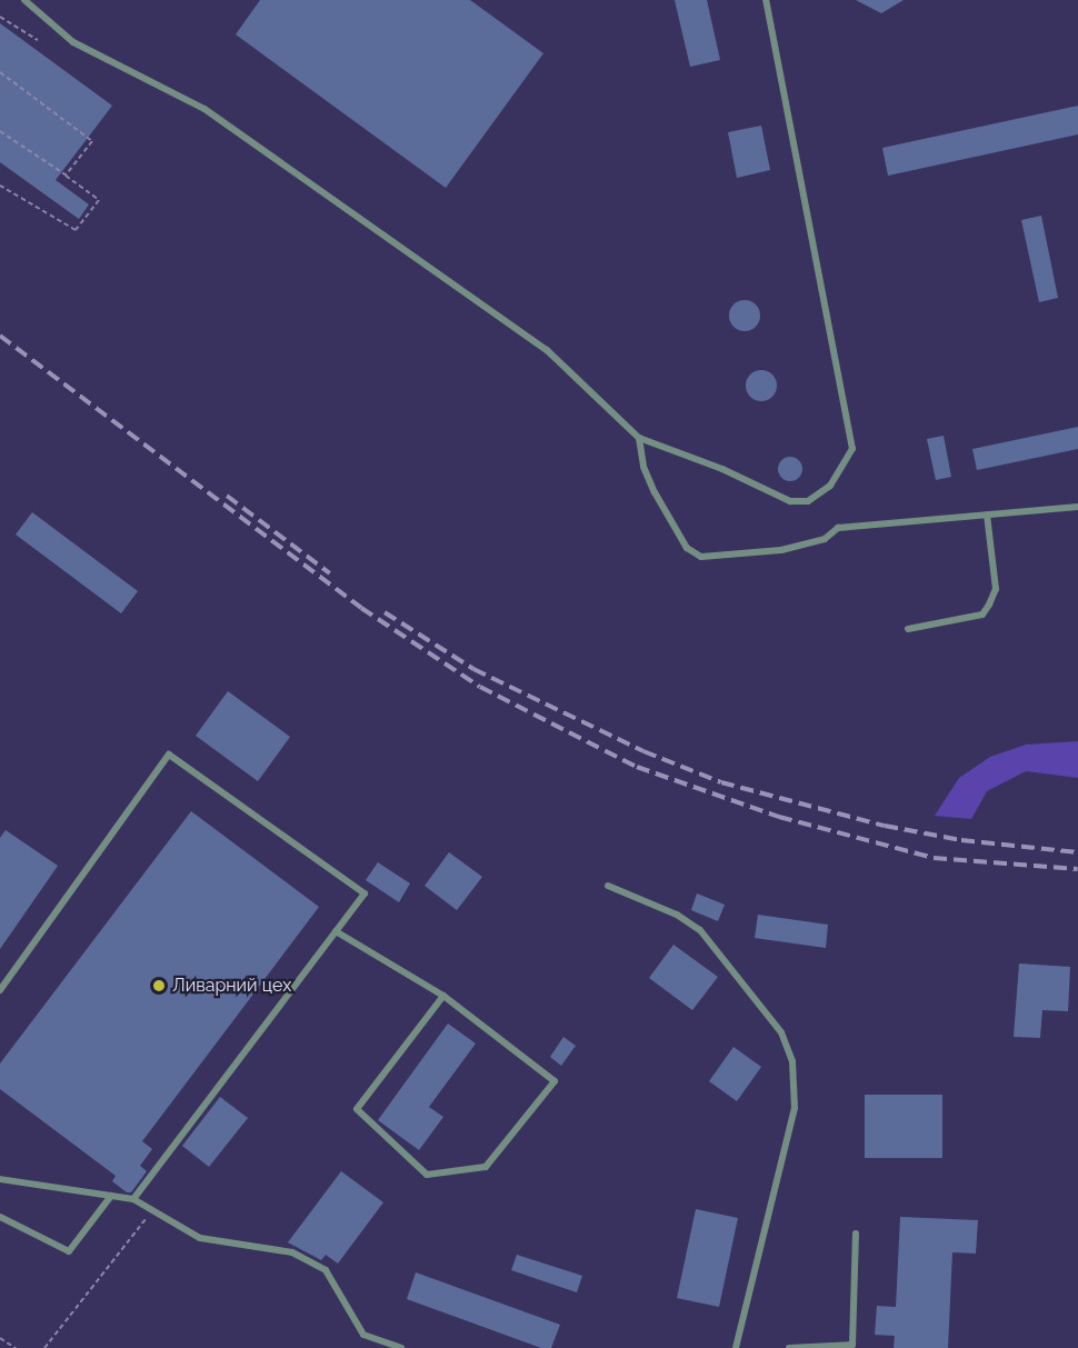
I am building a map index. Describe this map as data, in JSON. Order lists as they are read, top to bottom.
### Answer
{
  "places": ["Ливарний цех"]
}
